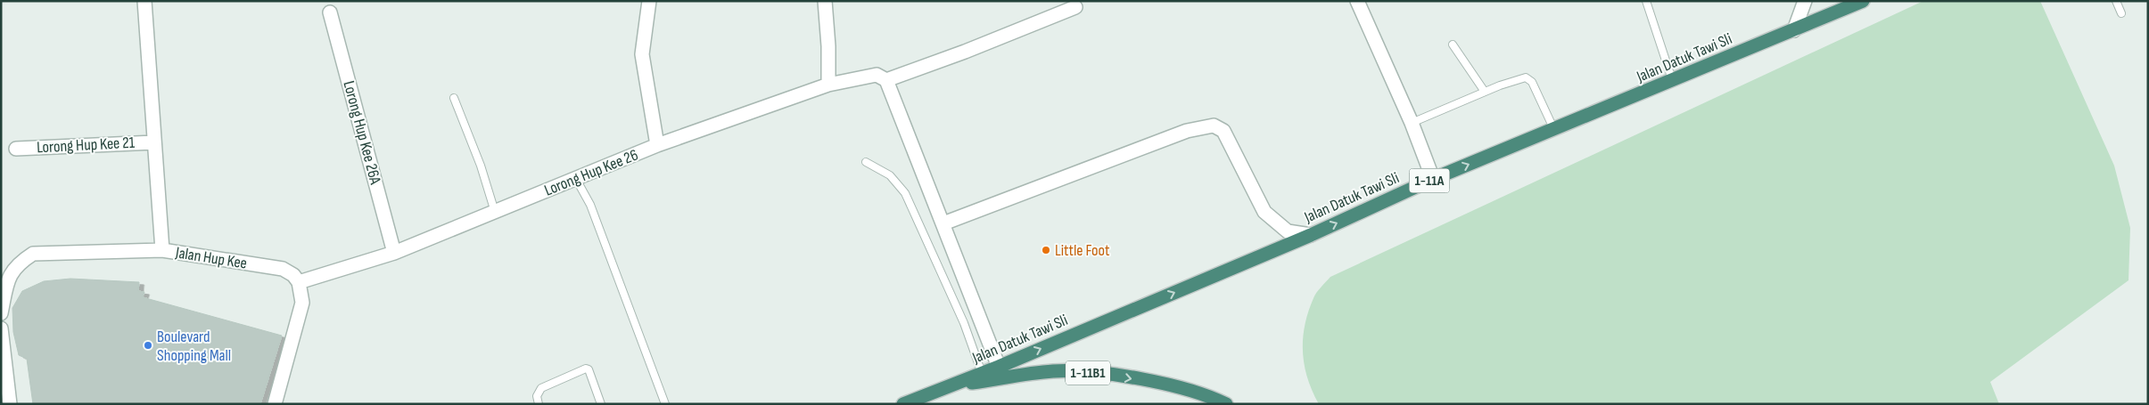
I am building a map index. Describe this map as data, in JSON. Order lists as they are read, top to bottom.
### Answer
{
  "streets": {
    "highway": ["Jalan Datuk Tawi Sli", "1-11A", "1-11B1"],
    "street": [
      "Lorong Hup Kee 26A",
      "Lorong Hup Kee 21",
      "Lorong Hup Kee 26",
      "Jalan Hup Kee"
    ]
  },
  "crossings": [
    ["Jalan Datuk Tawi Sli", "1-11B1"],
    ["Lorong Hup Kee 26A", "Lorong Hup Kee 26"],
    ["Lorong Hup Kee 21", "Jalan Hup Kee"],
    ["Lorong Hup Kee 26", "Jalan Hup Kee"]
  ],
  "one_way": ["Jalan Datuk Tawi Sli"],
  "places": ["Little Foot", "Boulevard Shopping Mall"]
}
